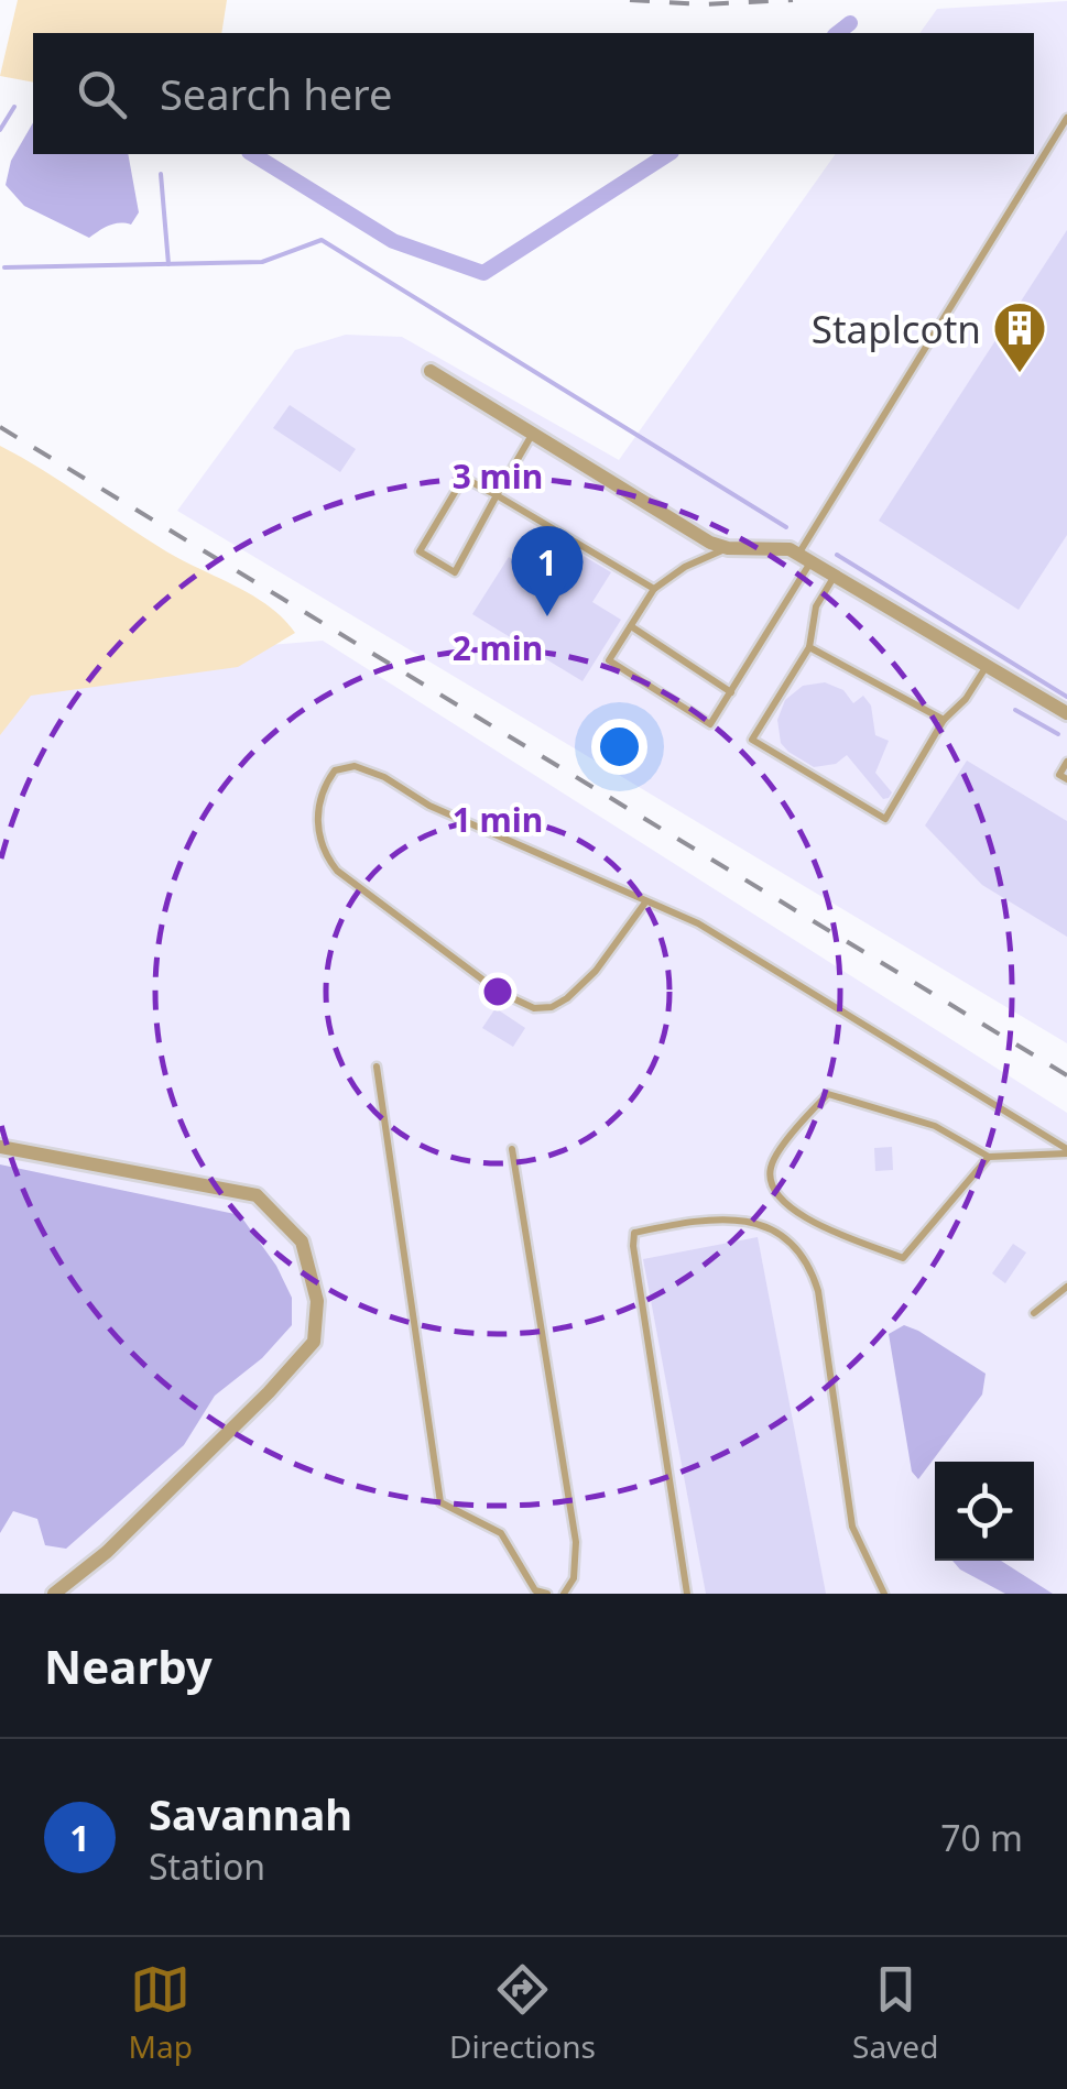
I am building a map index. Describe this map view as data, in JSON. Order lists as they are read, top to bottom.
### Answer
{
  "places": {
    "building": ["Staplcotn"]
  },
  "page": {
    "search": "Search here",
    "pins": "1",
    "heading": "Nearby",
    "list": [
      {
        "mark": "1",
        "name": "Savannah",
        "note": "Station",
        "value": "70 m"
      }
    ],
    "nav": ["Map", "Directions", "Saved"]
  },
  "rings": ["3 min", "2 min", "1 min"]
}
